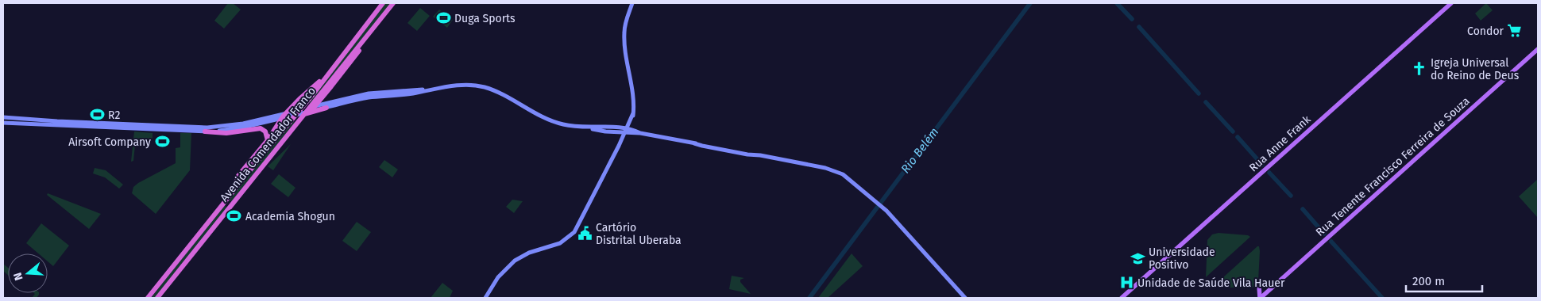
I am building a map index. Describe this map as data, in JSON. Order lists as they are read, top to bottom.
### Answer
{
  "streets": {
    "highway": ["Avenida Comendador Franco"],
    "main road": ["Rua Anne Frank", "Rua Tenente Francisco Ferreira de Souza"]
  },
  "water": ["Rio Belém"],
  "places": {
    "sports": [
      "Duga Sports",
      "R2",
      "Airsoft Company",
      "Academia Shogun"
    ],
    "supermarket": ["Condor"],
    "church": ["Igreja Universal do Reino de Deus"],
    "public building": ["Cartório Distrital Uberaba"],
    "school or university": ["Universidade Positivo"],
    "hospital": ["Unidade de Saúde Vila Hauer"]
  },
  "scale_bar": "200 m",
  "north": "left"
}
